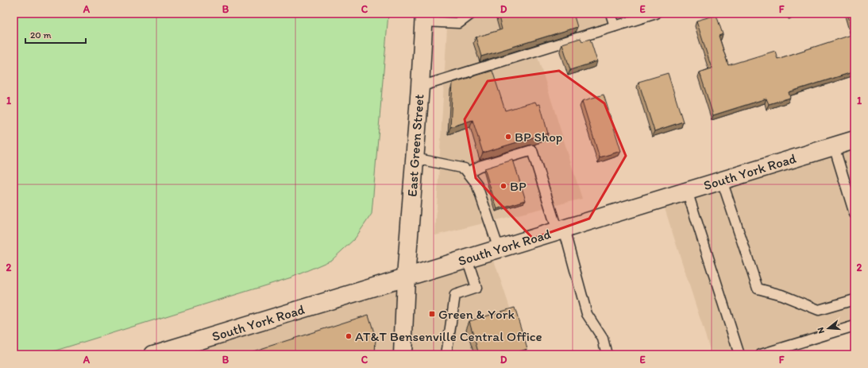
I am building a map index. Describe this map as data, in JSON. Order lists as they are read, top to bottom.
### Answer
{
  "streets": {
    "main road": ["East Green Street", "South York Road"]
  },
  "crossings": [
    ["East Green Street", "South York Road"]
  ],
  "places": {
    "other": ["BP Shop", "BP", "AT&T Bensenville Central Office"],
    "transit": ["Green & York"]
  },
  "scale_bar": "20 m",
  "north": "left",
  "grid": {
    "columns": [
      "A",
      "B",
      "C",
      "D",
      "E",
      "F"
    ],
    "rows": ["1", "2"]
  }
}
